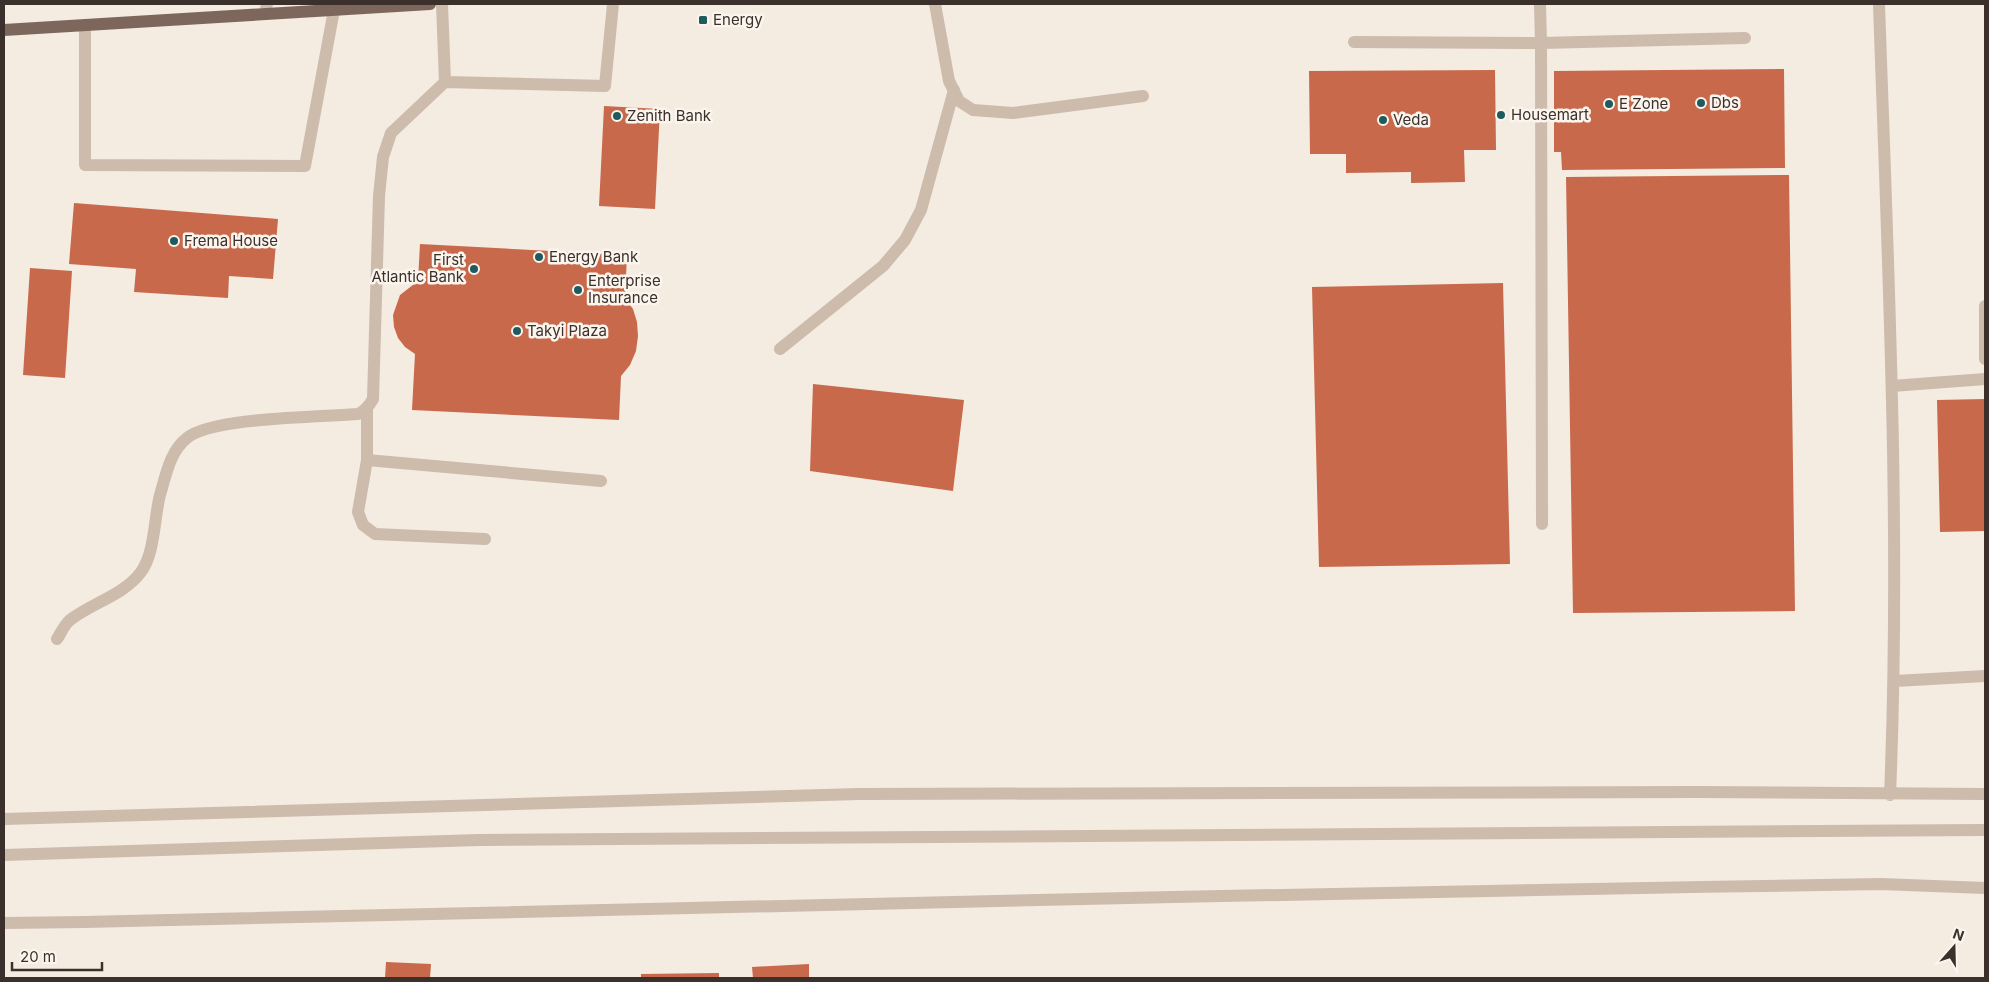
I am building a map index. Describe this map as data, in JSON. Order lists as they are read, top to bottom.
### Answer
{
  "places": {
    "transit": ["Energy"],
    "other": [
      "Dbs",
      "E Zone",
      "Housemart",
      "Zenith Bank",
      "Veda",
      "Frema House",
      "Energy Bank",
      "First Atlantic Bank",
      "Enterprise Insurance",
      "Takyi Plaza"
    ]
  },
  "scale_bar": "20 m",
  "north": "top"
}
